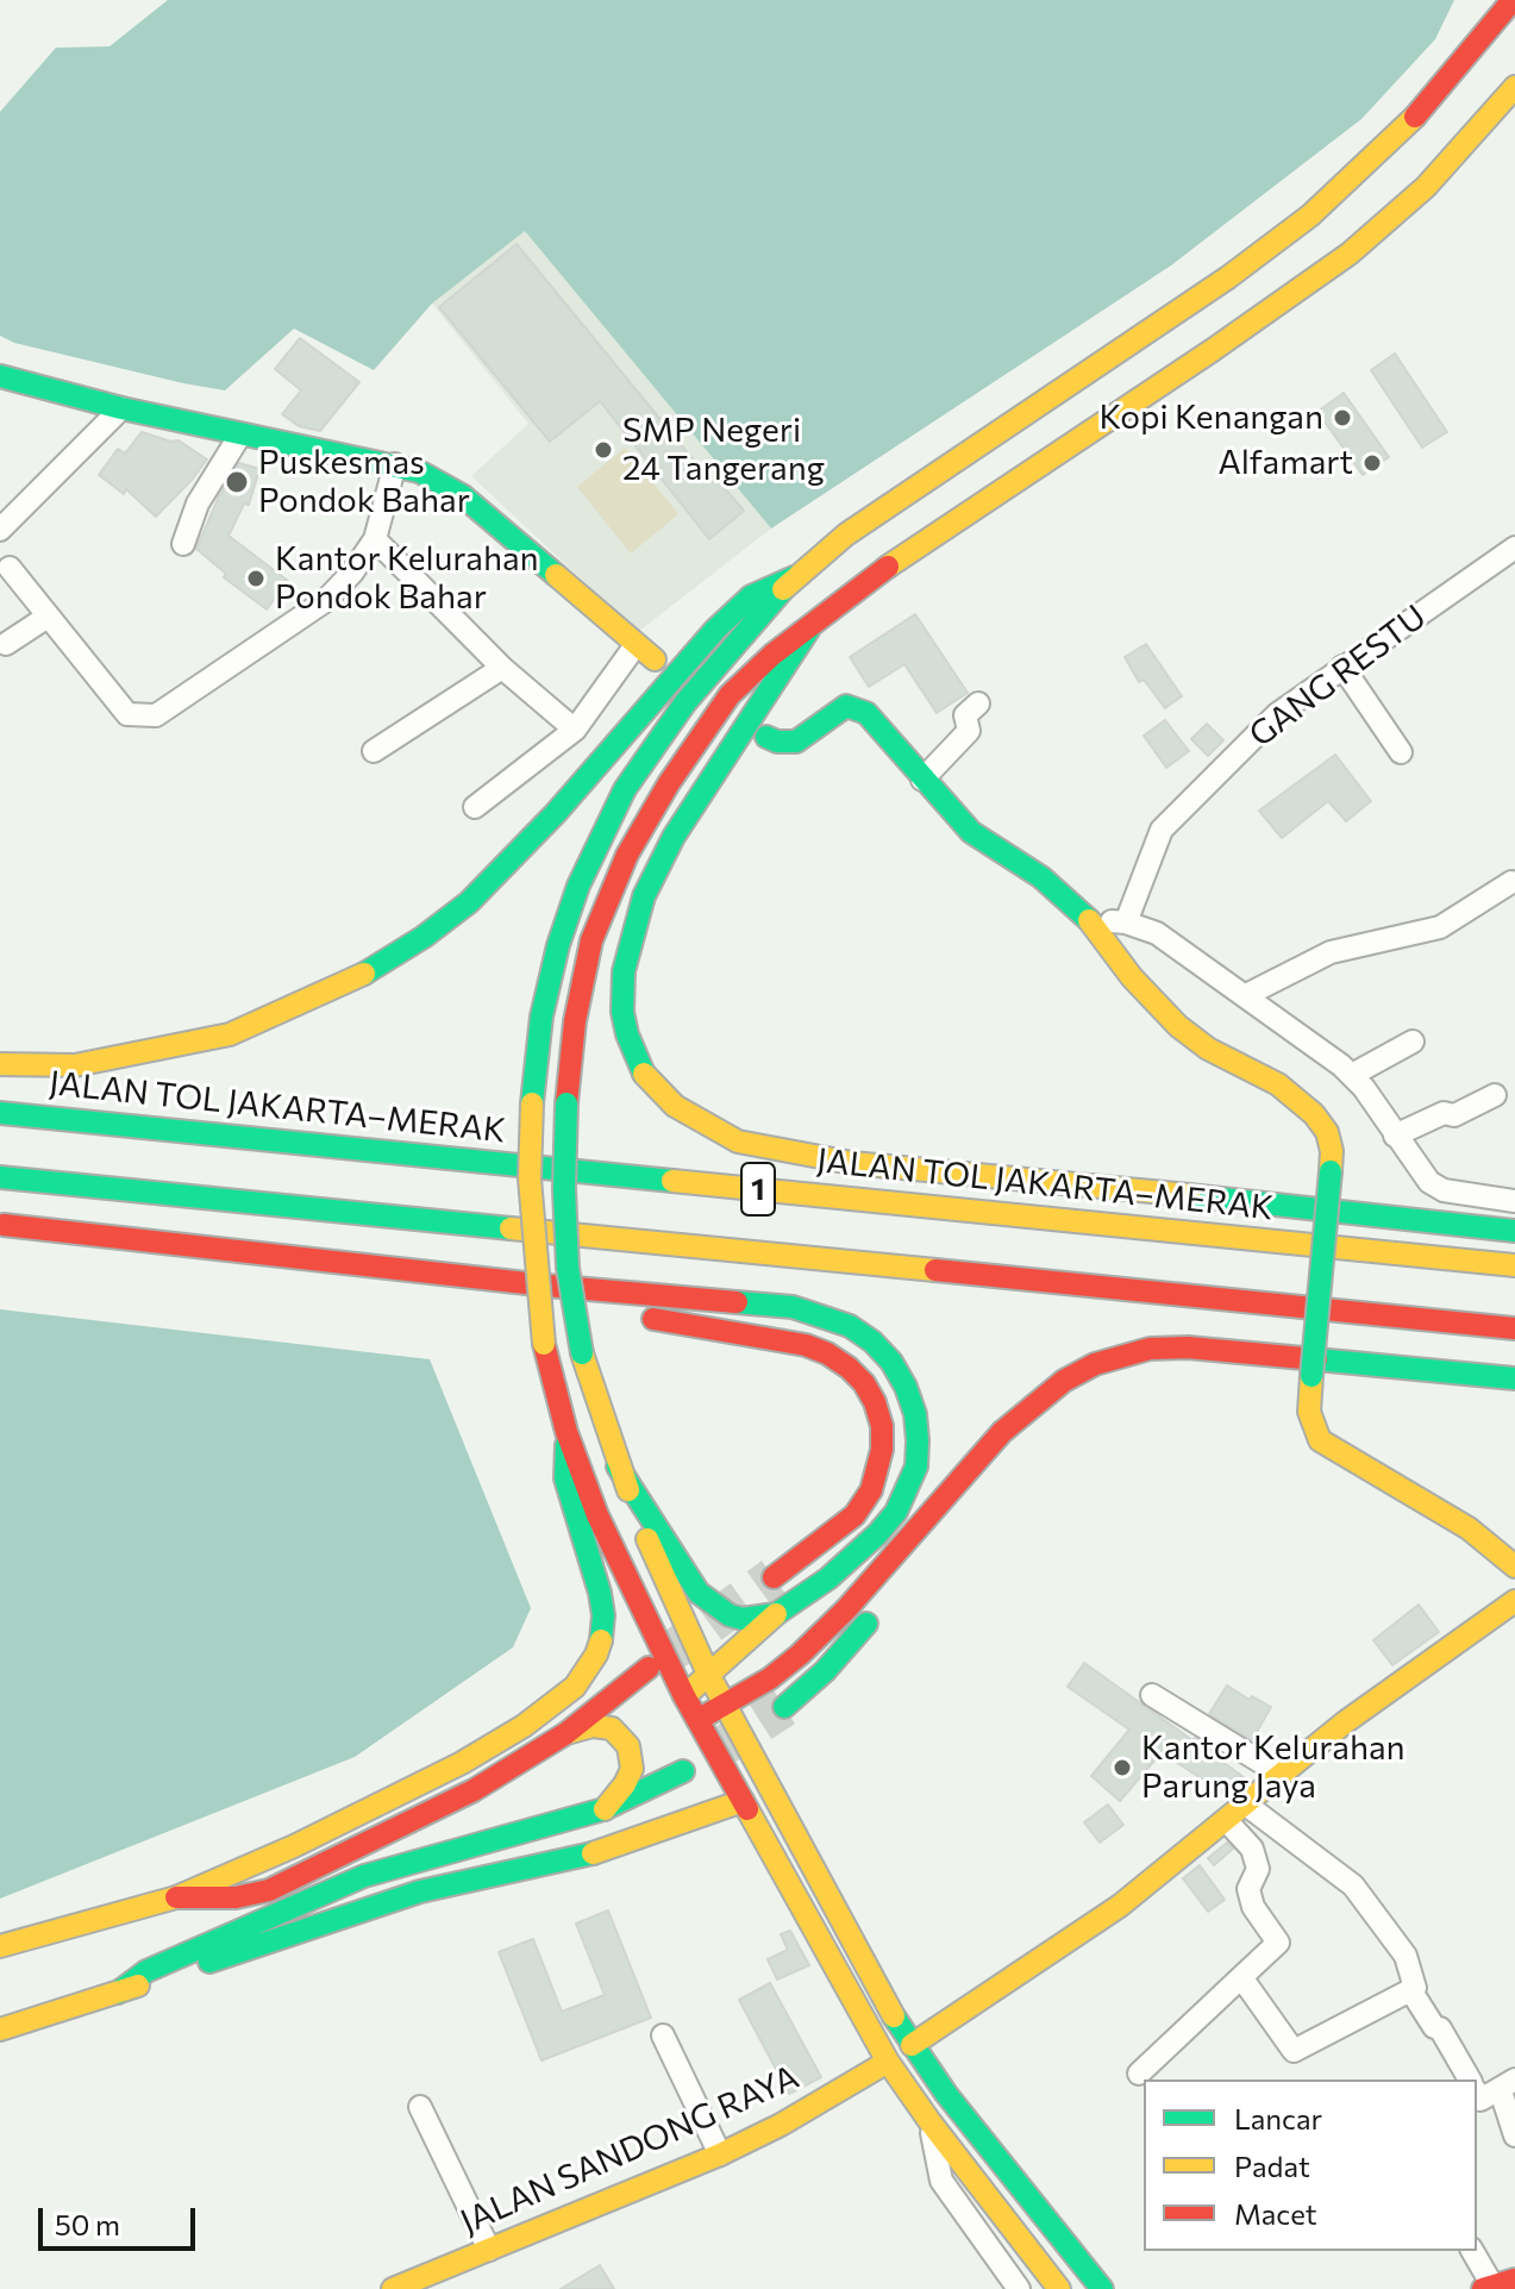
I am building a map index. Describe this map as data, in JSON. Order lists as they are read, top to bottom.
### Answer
{
  "streets": {
    "main road": ["JALAN TOL JAKARTA–MERAK", "1", "JALAN SANDONG RAYA"],
    "street": ["GANG RESTU"]
  },
  "places": [
    "Kopi Kenangan",
    "SMP Negeri 24 Tangerang",
    "Alfamart",
    "Puskesmas Pondok Bahar",
    "Kantor Kelurahan Pondok Bahar",
    "Kantor Kelurahan Parung Jaya"
  ],
  "legend": ["Lancar", "Padat", "Macet"],
  "scale_bar": "50 m"
}
